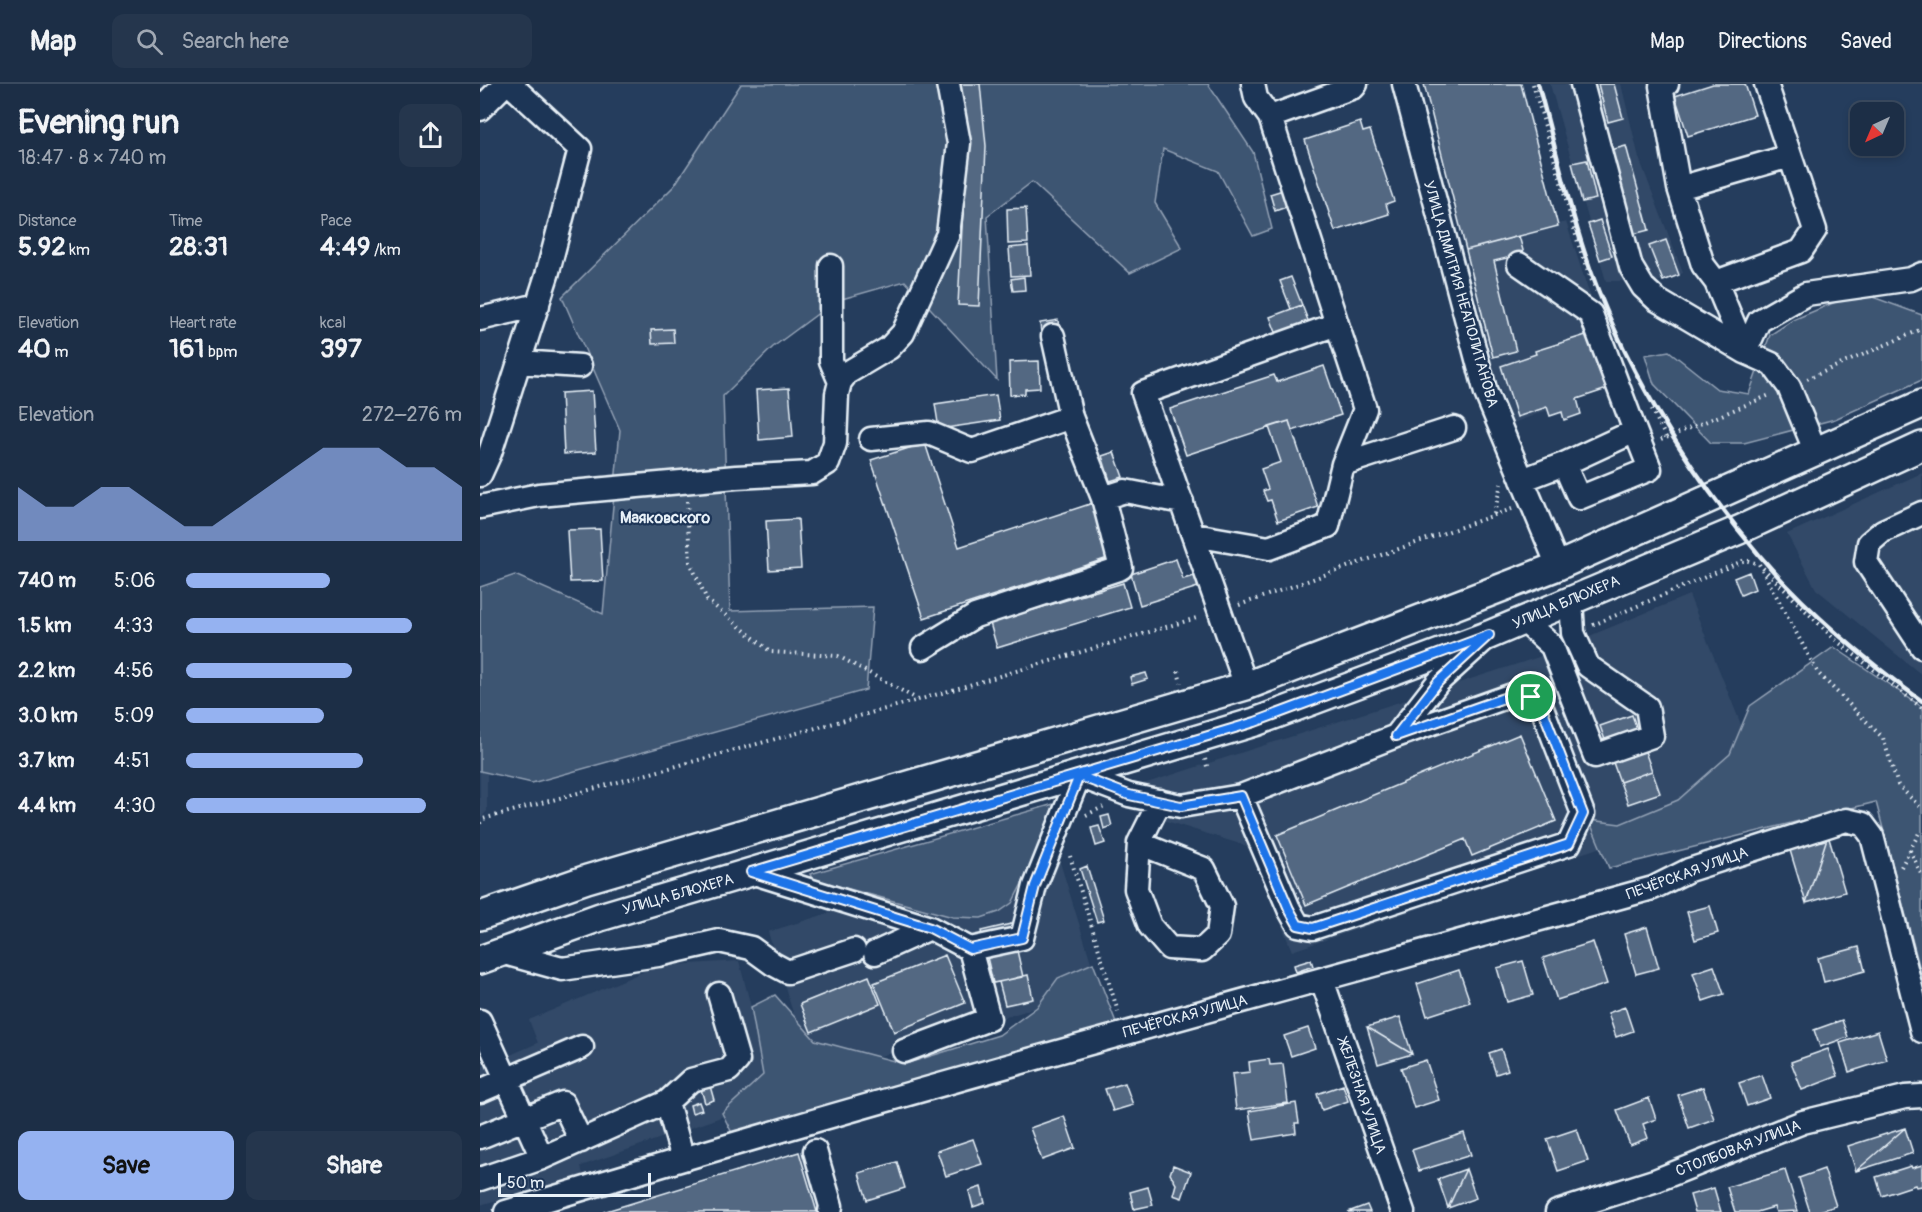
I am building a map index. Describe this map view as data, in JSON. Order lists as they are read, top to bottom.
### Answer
{
  "streets": {
    "main road": ["УЛИЦА БЛЮХЕРА"],
    "street": [
      "УЛИЦА ДМИТРИЯ НЕАПОЛИТАНОВА",
      "ПЕЧЁРСКАЯ УЛИЦА",
      "ЖЕЛЕЗНАЯ УЛИЦА",
      "СТОЛБОВАЯ УЛИЦА"
    ]
  },
  "crossings": [
    ["ПЕЧЁРСКАЯ УЛИЦА", "ЖЕЛЕЗНАЯ УЛИЦА"]
  ],
  "districts": ["Маяковского"],
  "scale_bar": "50 m",
  "north": "bottom left",
  "page": {
    "header": "Map",
    "search": "Search here",
    "nav": ["Map", "Directions", "Saved"],
    "heading": ["Evening run", "18:47 · 8 × 740 m"],
    "stats": [
      ["Distance", "5.92 km"],
      ["Time", "28:31"],
      ["Pace", "4:49 /km"],
      ["Elevation", "40 m"],
      ["Heart rate", "161 bpm"],
      ["kcal", "397"]
    ],
    "chart": ["Elevation", "272–276 m"],
    "list": [
      {
        "name": "740 m",
        "note": "5:06"
      },
      {
        "name": "1.5 km",
        "note": "4:33"
      },
      {
        "name": "2.2 km",
        "note": "4:56"
      },
      {
        "name": "3.0 km",
        "note": "5:09"
      },
      {
        "name": "3.7 km",
        "note": "4:51"
      },
      {
        "name": "4.4 km",
        "note": "4:30"
      }
    ],
    "buttons": ["Save", "Share"],
    "scale": "50 m"
  }
}
